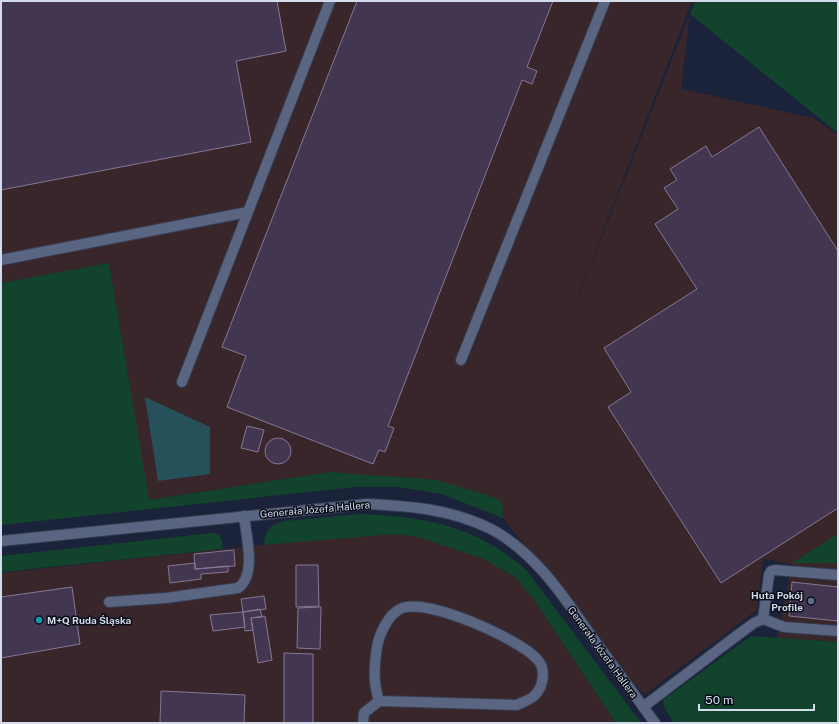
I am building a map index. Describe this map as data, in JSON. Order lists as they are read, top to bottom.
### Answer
{
  "streets": {
    "street": ["Generała Józefa Hallera"]
  },
  "places": ["Huta Pokój Profile", "M+Q Ruda Śląska"],
  "scale_bar": "50 m"
}
